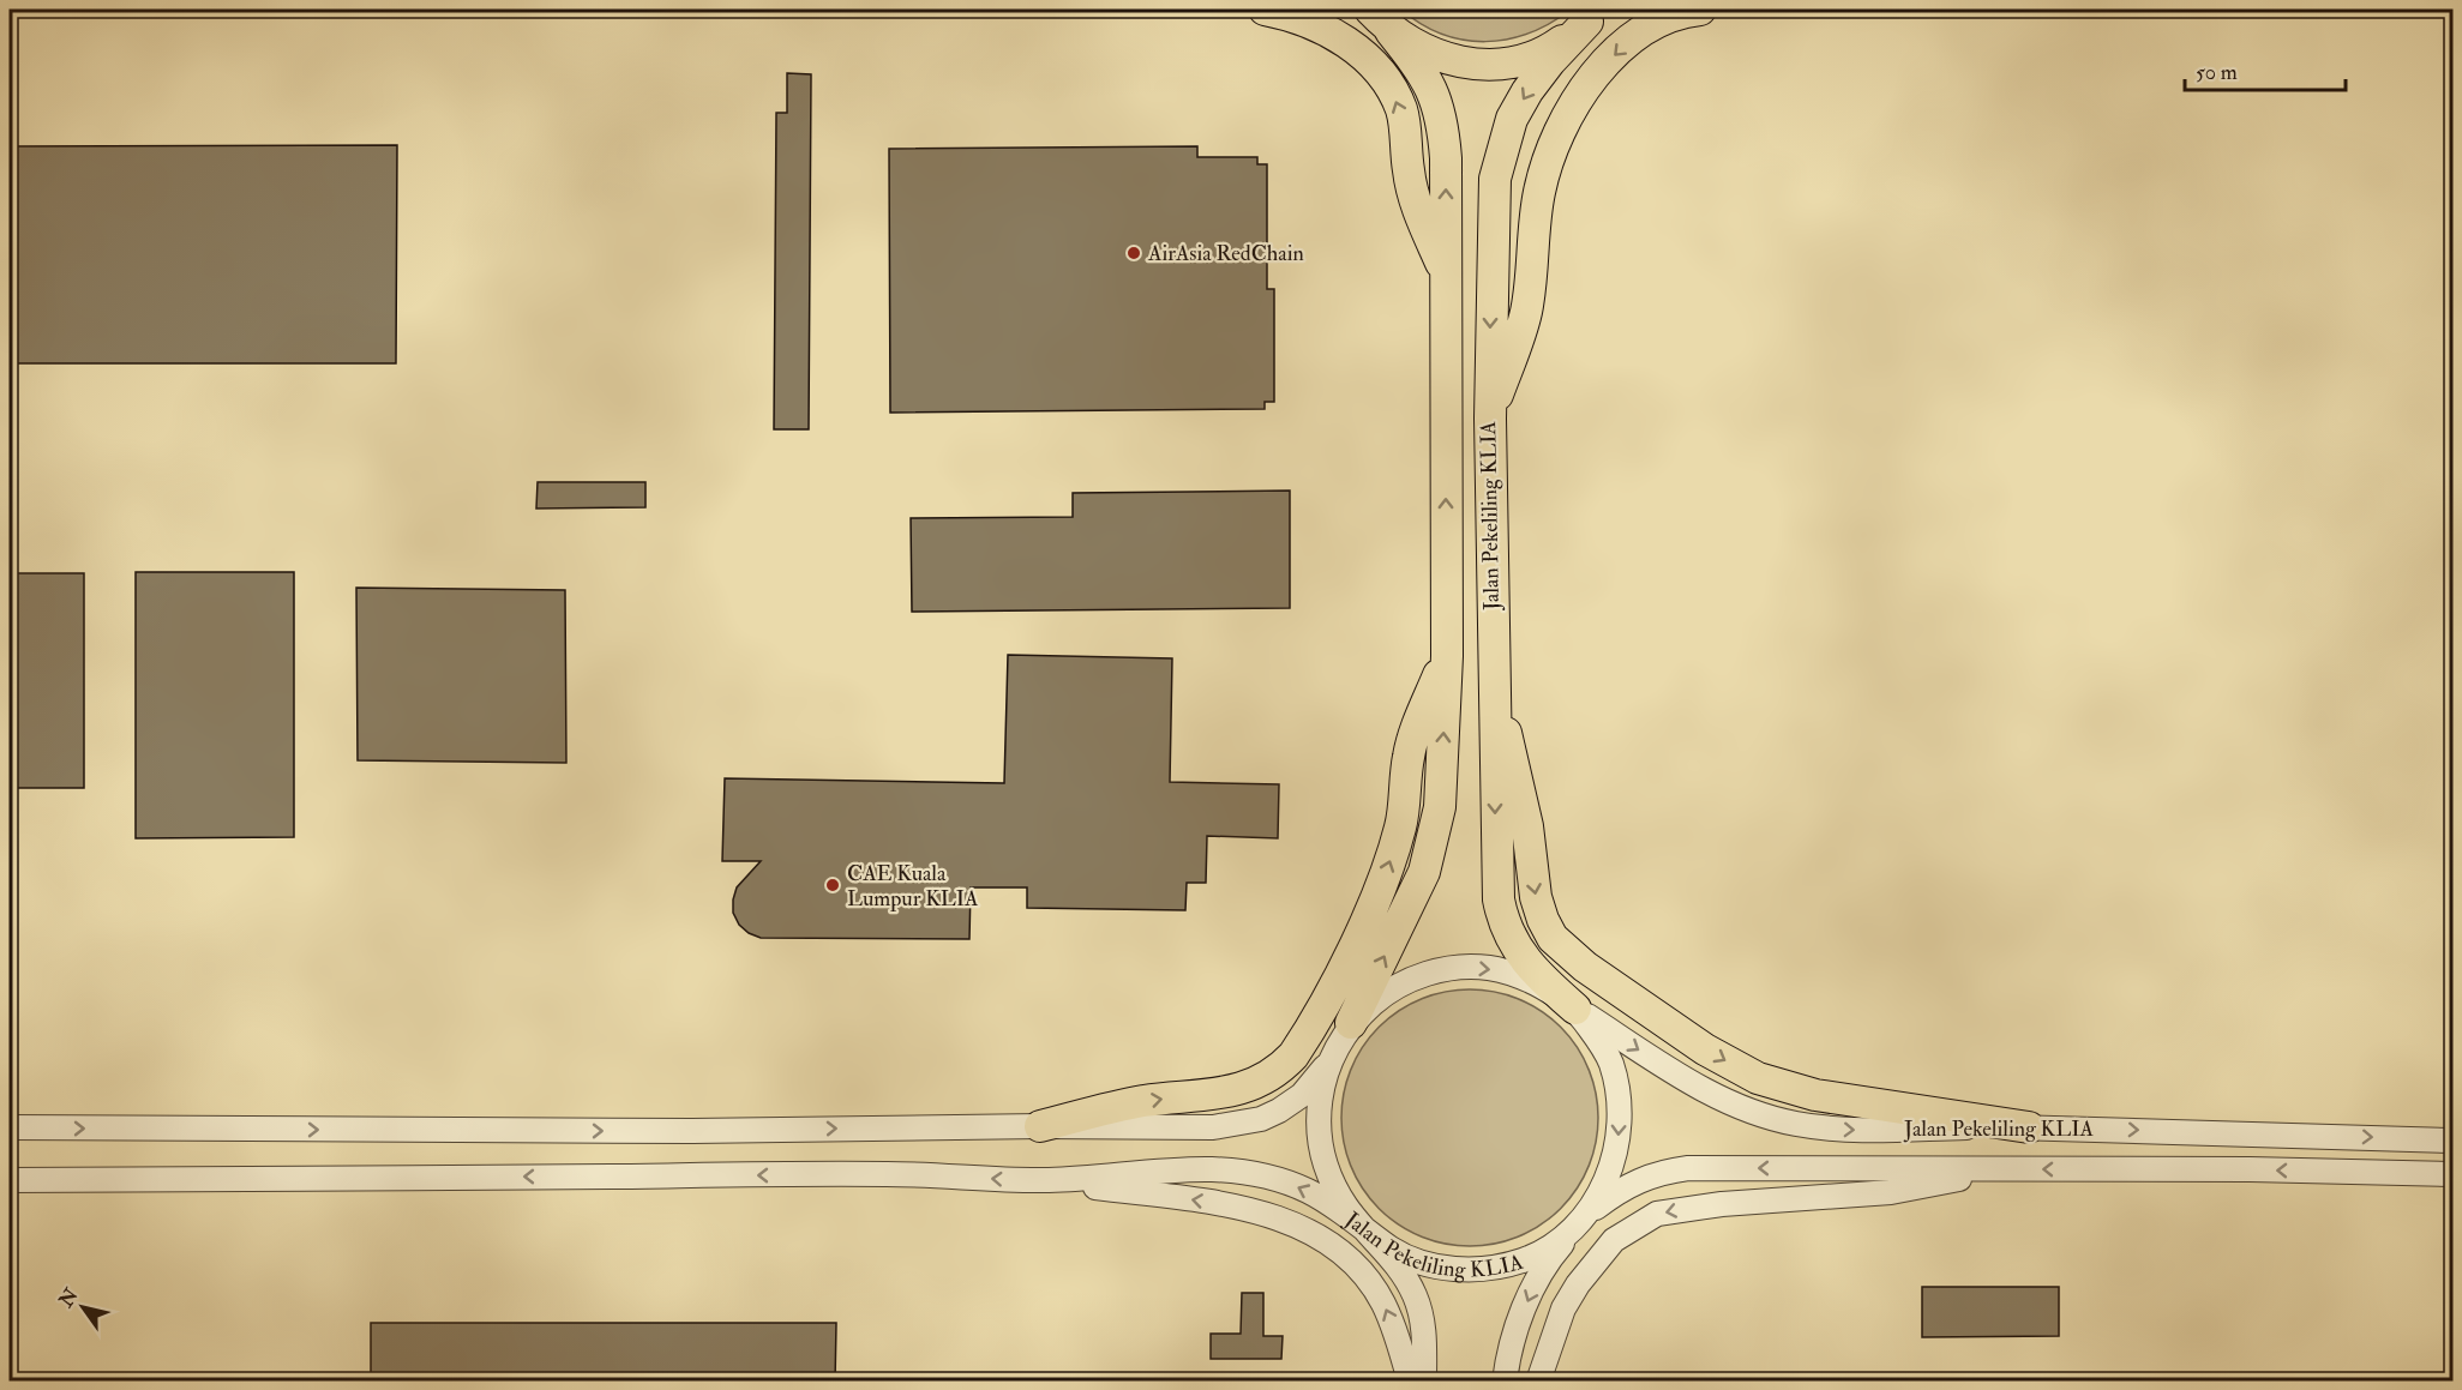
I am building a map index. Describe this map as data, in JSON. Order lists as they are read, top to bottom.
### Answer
{
  "streets": {
    "main road": ["Jalan Pekeliling KLIA"]
  },
  "places": ["AirAsia RedChain", "CAE Kuala Lumpur KLIA"],
  "scale_bar": "50 m",
  "north": "top left"
}
